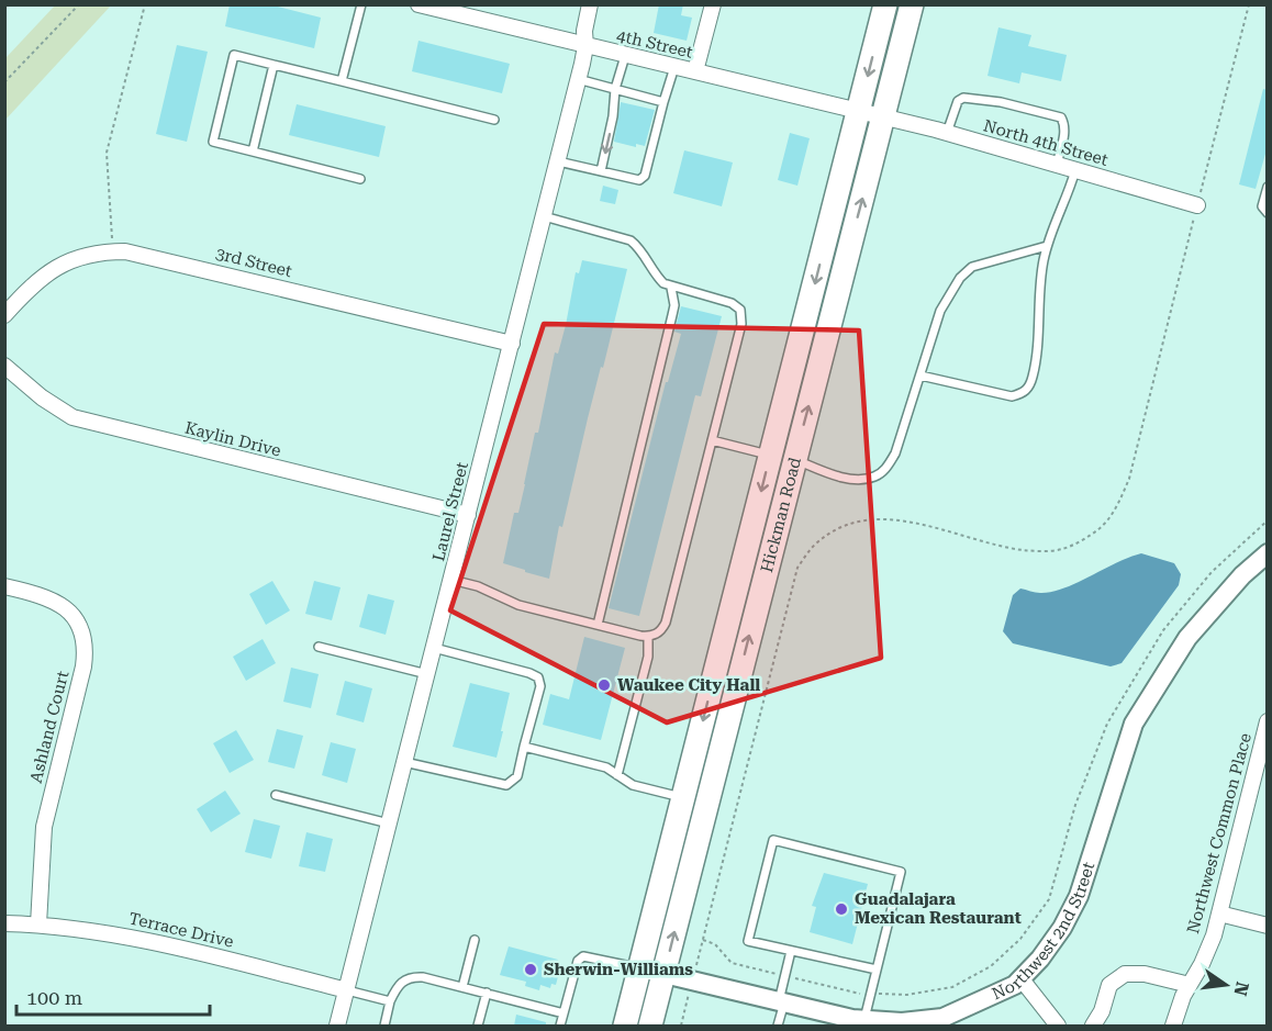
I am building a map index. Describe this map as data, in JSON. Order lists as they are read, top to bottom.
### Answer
{
  "streets": {
    "highway": ["Hickman Road"],
    "street": [
      "4th Street",
      "North 4th Street",
      "3rd Street",
      "Kaylin Drive",
      "Laurel Street",
      "Ashland Court",
      "Northwest Common Place",
      "Northwest 2nd Street",
      "Terrace Drive"
    ]
  },
  "crossings": [
    ["4th Street", "North 4th Street"],
    ["4th Street", "Laurel Street"],
    ["4th Street", "Hickman Road"],
    ["North 4th Street", "Hickman Road"],
    ["3rd Street", "Laurel Street"],
    ["Kaylin Drive", "Laurel Street"],
    ["Laurel Street", "Terrace Drive"],
    ["Hickman Road", "Northwest 2nd Street"],
    ["Ashland Court", "Terrace Drive"]
  ],
  "places": ["Waukee City Hall", "Guadalajara Mexican Restaurant", "Sherwin-Williams"],
  "scale_bar": "100 m",
  "north": "right"
}
